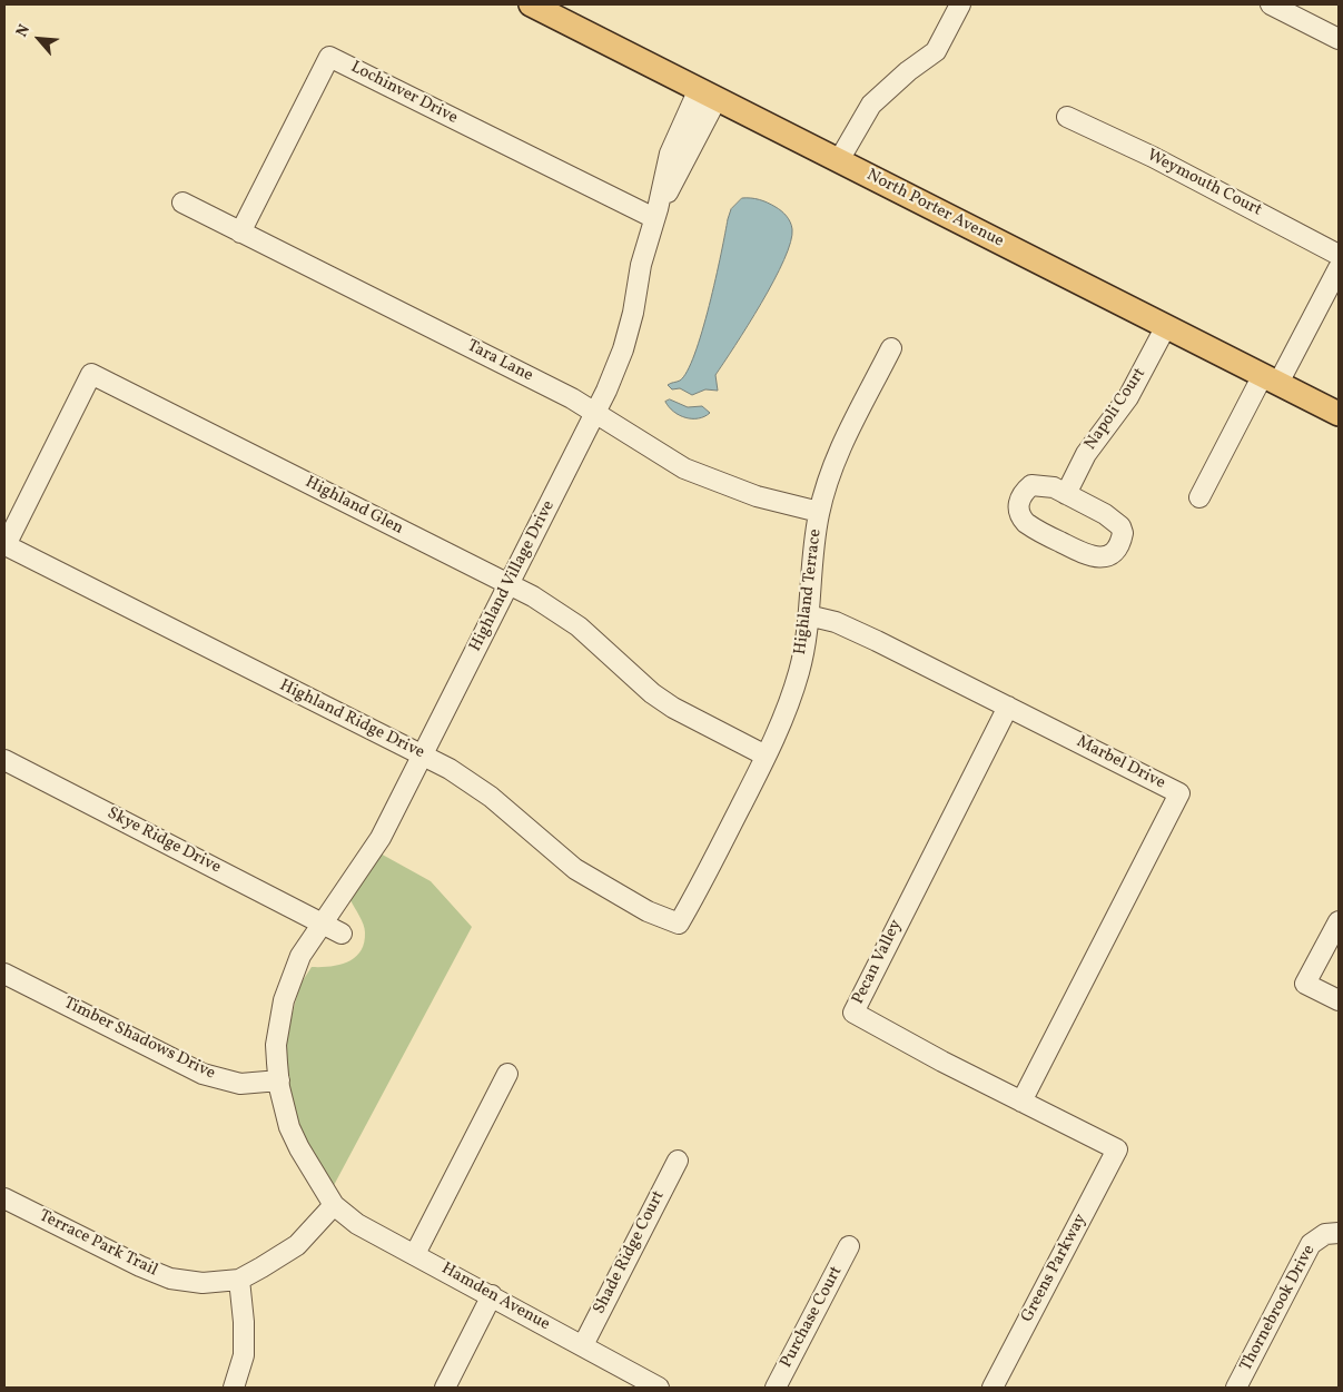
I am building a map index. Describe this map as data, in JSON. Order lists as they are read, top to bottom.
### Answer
{
  "streets": {
    "main road": ["North Porter Avenue"],
    "street": [
      "Lochinver Drive",
      "Weymouth Court",
      "Tara Lane",
      "Napoli Court",
      "Highland Glen",
      "Highland Village Drive",
      "Highland Terrace",
      "Highland Ridge Drive",
      "Marbel Drive",
      "Skye Ridge Drive",
      "Pecan Valley",
      "Timber Shadows Drive",
      "Terrace Park Trail",
      "Shade Ridge Court",
      "Greens Parkway",
      "Hamden Avenue",
      "Thornebrook Drive",
      "Purchase Court"
    ]
  },
  "crossings": [
    ["Lochinver Drive", "Tara Lane"],
    ["Lochinver Drive", "Highland Village Drive"],
    ["North Porter Avenue", "Napoli Court"],
    ["North Porter Avenue", "Highland Village Drive"],
    ["Tara Lane", "Highland Village Drive"],
    ["Tara Lane", "Highland Terrace"],
    ["Highland Glen", "Highland Village Drive"],
    ["Highland Glen", "Highland Terrace"],
    ["Highland Glen", "Highland Ridge Drive"],
    ["Highland Village Drive", "Highland Ridge Drive"],
    ["Highland Village Drive", "Skye Ridge Drive"],
    ["Highland Village Drive", "Timber Shadows Drive"],
    ["Highland Village Drive", "Terrace Park Trail"],
    ["Highland Village Drive", "Hamden Avenue"],
    ["Highland Terrace", "Highland Ridge Drive"],
    ["Highland Terrace", "Marbel Drive"],
    ["Marbel Drive", "Pecan Valley"],
    ["Pecan Valley", "Greens Parkway"],
    ["Terrace Park Trail", "Hamden Avenue"],
    ["Shade Ridge Court", "Hamden Avenue"]
  ],
  "north": "top left"
}
